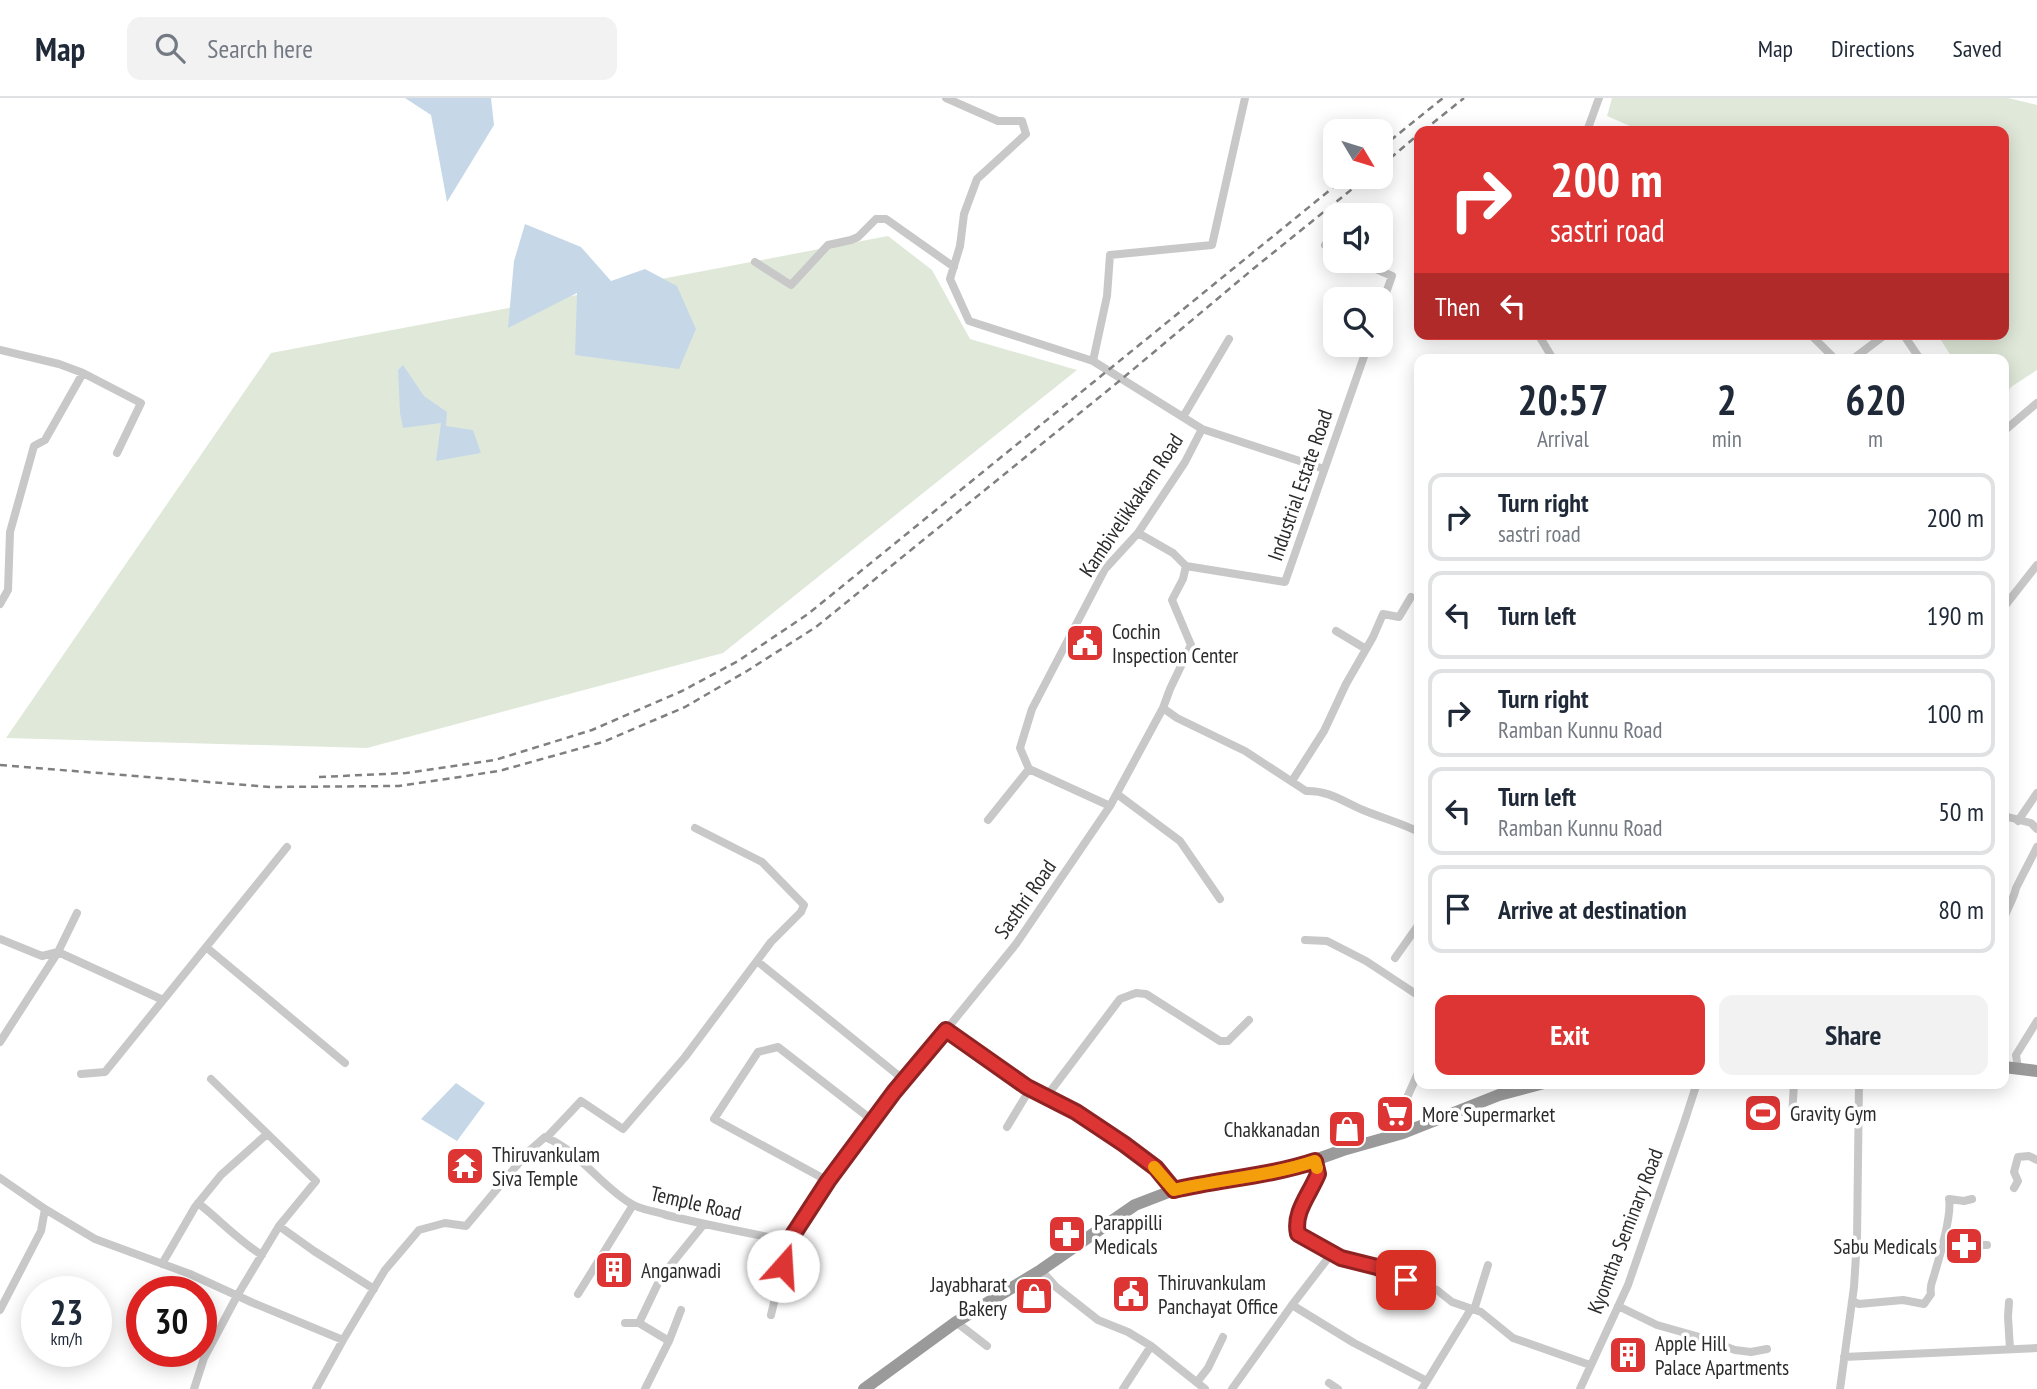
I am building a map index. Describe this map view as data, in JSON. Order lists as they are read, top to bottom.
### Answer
{
  "streets": {
    "street": [
      "Industrial Estate Road",
      "Kambivelikkakam Road",
      "Sasthri Road",
      "Temple Road",
      "Kyomtha Seminary Road"
    ]
  },
  "crossings": [
    ["Industrial Estate Road", "Sasthri Road"]
  ],
  "places": {
    "public building": ["Cochin Inspection Center", "Thiruvankulam Panchayat Office"],
    "sports": ["Gravity Gym"],
    "supermarket": ["More Supermarket"],
    "shop": ["Chakkanadan", "Jayabharat Bakery"],
    "temple": ["Thiruvankulam Siva Temple"],
    "pharmacy": ["Parappilli Medicals", "Sabu Medicals"],
    "building": ["Anganwadi", "Apple Hill Palace Apartments"]
  },
  "north": "bottom right",
  "page": {
    "header": "Map",
    "search": "Search here",
    "nav": ["Map", "Directions", "Saved"],
    "turn": ["200 m", "sastri road"],
    "then": "Then",
    "eta": [
      "20:57",
      "Arrival",
      "2",
      "min",
      "620",
      "m"
    ],
    "list": [
      {
        "name": "Turn right",
        "note": "sastri road",
        "value": "200 m"
      },
      {
        "name": "Turn left",
        "value": "190 m"
      },
      {
        "name": "Turn right",
        "note": "Ramban Kunnu Road",
        "value": "100 m"
      },
      {
        "name": "Turn left",
        "note": "Ramban Kunnu Road",
        "value": "50 m"
      },
      {
        "name": "Arrive at destination",
        "value": "80 m"
      }
    ],
    "buttons": ["Exit", "Share"],
    "speed": "23 km/h",
    "limit": "30"
  }
}
